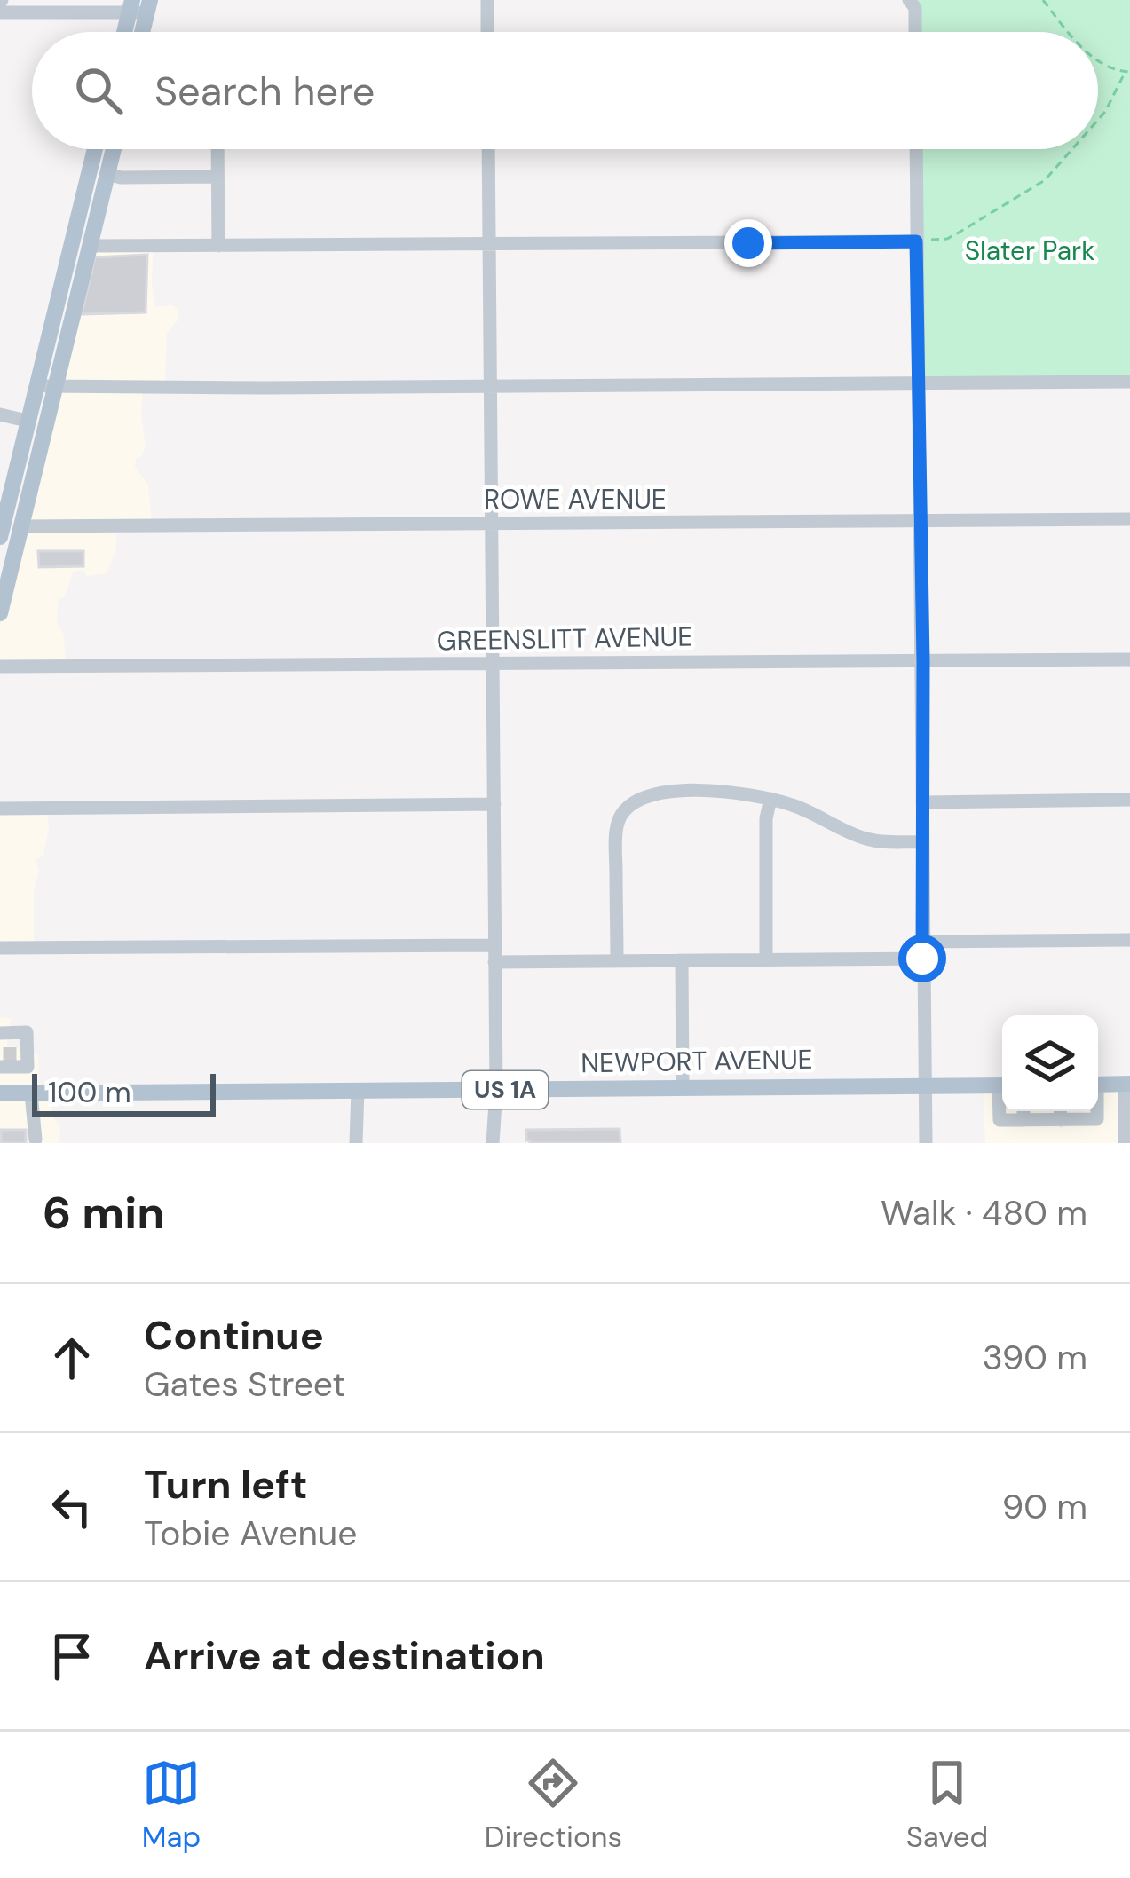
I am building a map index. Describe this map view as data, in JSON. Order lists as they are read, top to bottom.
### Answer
{
  "streets": {
    "main road": ["NEWPORT AVENUE", "US 1A"],
    "street": ["ROWE AVENUE", "GREENSLITT AVENUE"]
  },
  "parks": ["Slater Park"],
  "scale_bar": "100 m",
  "page": {
    "search": "Search here",
    "scale": "100 m",
    "heading": ["6 min", "Walk · 480 m"],
    "list": [
      ["Continue", "Gates Street", "390 m"],
      ["Turn left", "Tobie Avenue", "90 m"],
      "Arrive at destination"
    ],
    "nav": ["Map", "Directions", "Saved"]
  }
}
